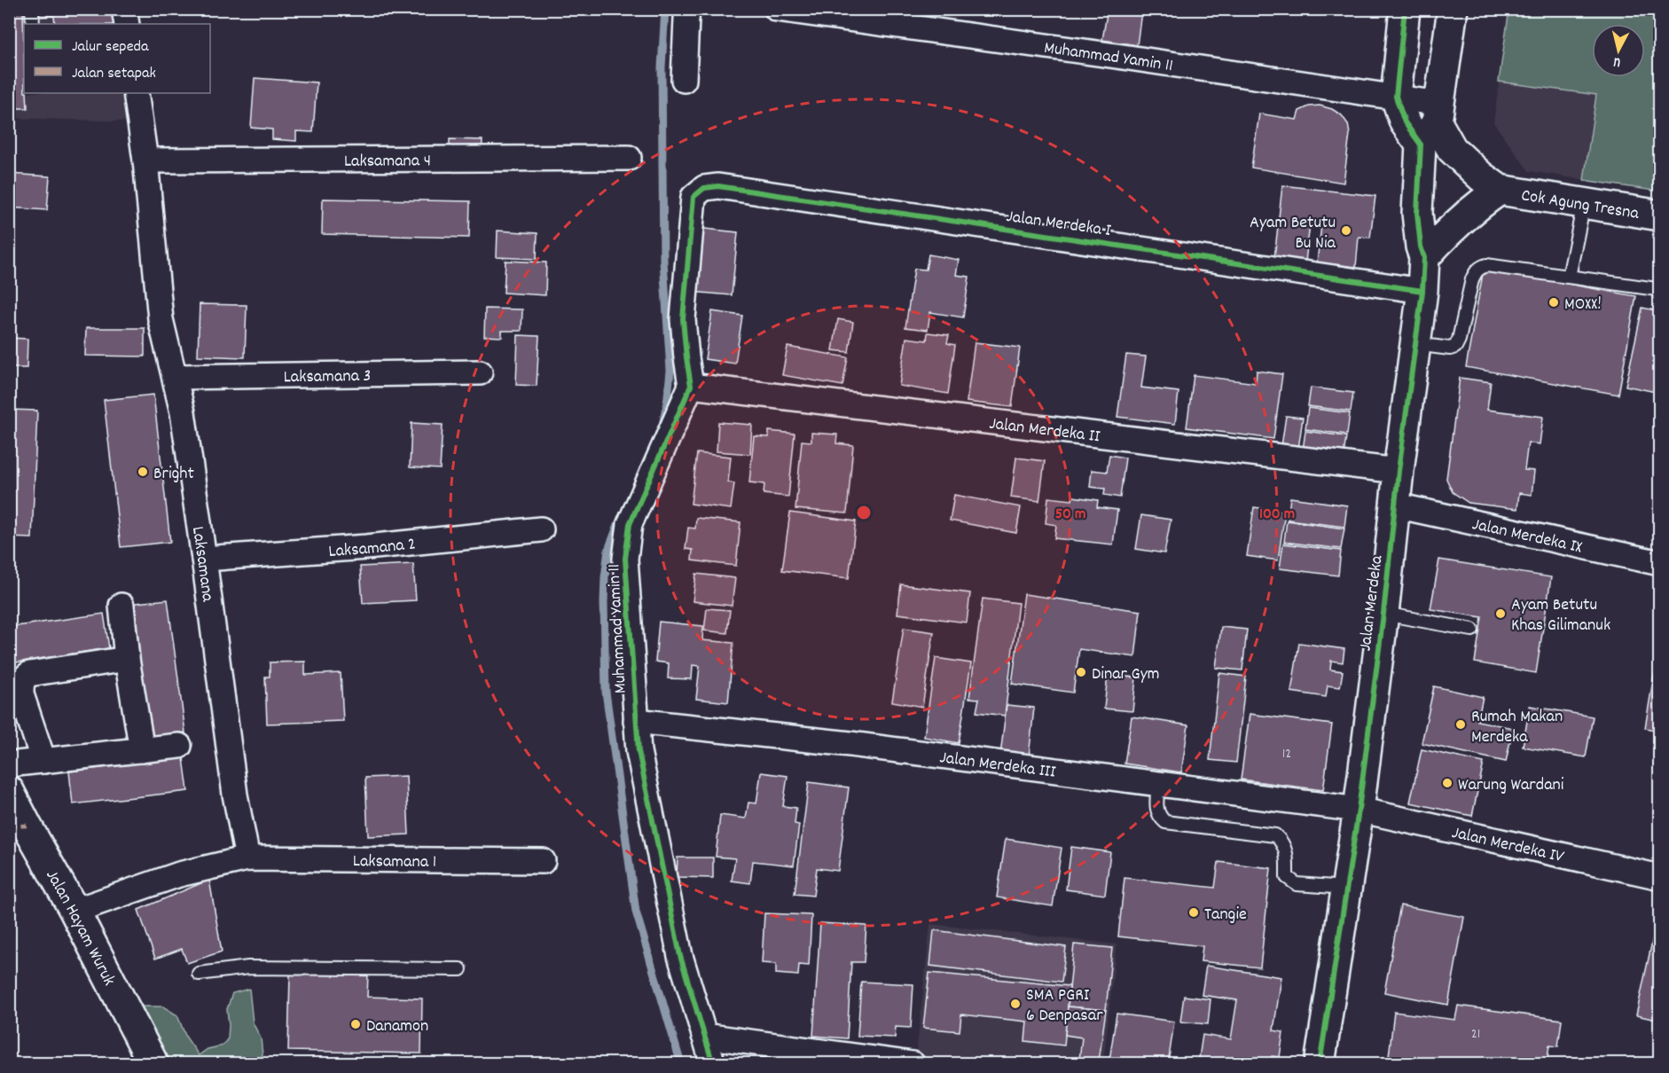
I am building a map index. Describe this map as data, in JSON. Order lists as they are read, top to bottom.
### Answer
{
  "streets": {
    "main road": ["Cok Agung Tresna", "Jalan Merdeka", "Jalan Hayam Wuruk"],
    "street": [
      "Muhammad Yamin 11",
      "Laksamana 4",
      "Jalan Merdeka I",
      "Laksamana 3",
      "Jalan Merdeka II",
      "Jalan Merdeka IX",
      "Laksamana 2",
      "Laksamana",
      "Jalan Merdeka III",
      "Jalan Merdeka IV",
      "Laksamana 1"
    ]
  },
  "crossings": [
    ["Muhammad Yamin 11", "Jalan Merdeka I"],
    ["Muhammad Yamin 11", "Jalan Merdeka II"],
    ["Muhammad Yamin 11", "Jalan Merdeka"],
    ["Muhammad Yamin 11", "Jalan Merdeka III"],
    ["Laksamana 4", "Laksamana"],
    ["Jalan Merdeka I", "Jalan Merdeka II"],
    ["Jalan Merdeka I", "Jalan Merdeka"],
    ["Laksamana 3", "Laksamana"],
    ["Jalan Merdeka II", "Jalan Merdeka"],
    ["Jalan Merdeka IX", "Jalan Merdeka"],
    ["Laksamana 2", "Laksamana"],
    ["Laksamana", "Laksamana 1"],
    ["Jalan Merdeka", "Jalan Merdeka III"],
    ["Jalan Merdeka", "Jalan Merdeka IV"],
    ["Jalan Merdeka III", "Jalan Merdeka IV"]
  ],
  "places": [
    "Ayam Betutu Bu Nia",
    "MOXX!",
    "Bright",
    "Ayam Betutu Khas Gilimanuk",
    "Dinar Gym",
    "Rumah Makan Merdeka",
    "Warung Wardani",
    "Tangie",
    "SMA PGRI 6 Denpasar",
    "Danamon"
  ],
  "house_numbers": ["12", "21"],
  "legend": ["Jalur sepeda", "Jalan setapak"],
  "north": "bottom",
  "rings": ["50 m", "100 m"]
}
